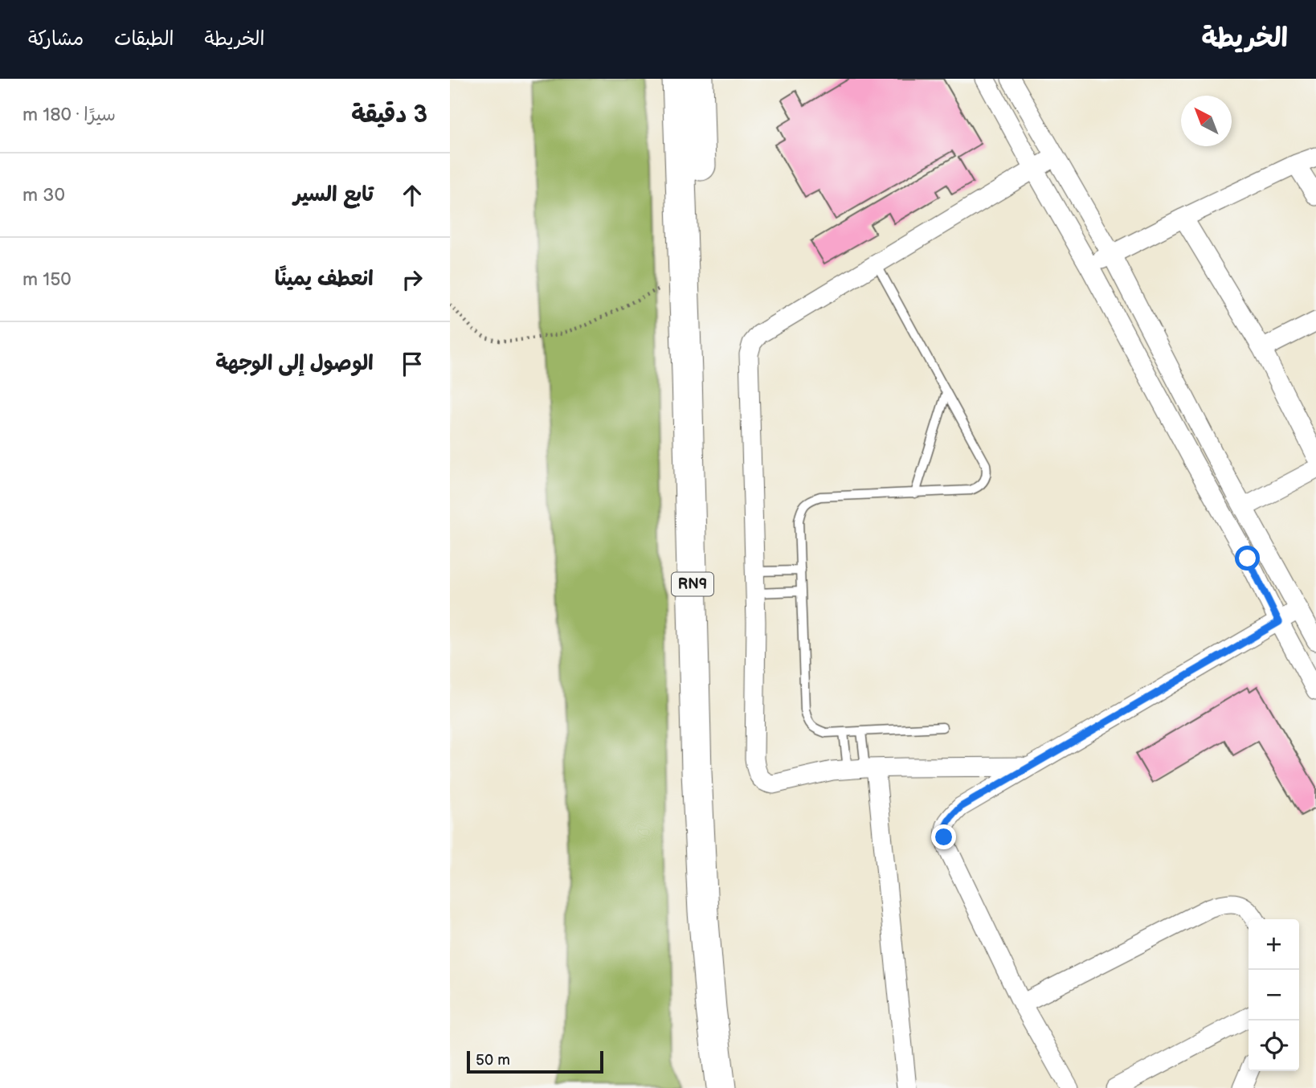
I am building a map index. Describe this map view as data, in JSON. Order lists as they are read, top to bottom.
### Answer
{
  "streets": {
    "highway": ["RN9"]
  },
  "scale_bar": "50 m",
  "north": "top left",
  "page": {
    "header": "الخريطة",
    "nav": ["الخريطة", "الطبقات", "مشاركة"],
    "heading": ["3 دقيقة", "سيرًا · 180 m"],
    "list": [
      ["تابع السير", "30 m"],
      ["انعطف يمينًا", "150 m"],
      "الوصول إلى الوجهة"
    ],
    "map_buttons": ["+", "−"],
    "scale": "50 m"
  }
}
